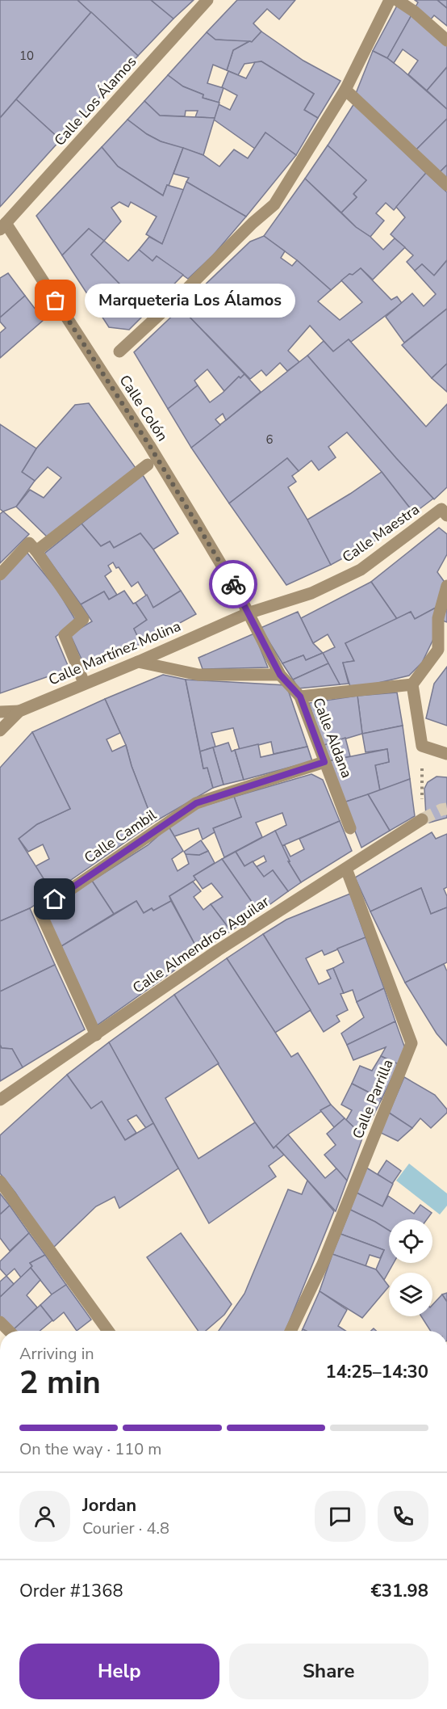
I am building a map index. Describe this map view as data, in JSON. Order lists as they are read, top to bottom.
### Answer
{
  "streets": {
    "street": [
      "Calle Los Álamos",
      "Calle Colón",
      "Calle Maestra",
      "Calle Martínez Molina",
      "Calle Aldana",
      "Calle Cambil",
      "Calle Almendros Aguilar",
      "Calle Parrilla"
    ]
  },
  "crossings": [
    ["Calle Los Álamos", "Calle Colón"],
    ["Calle Colón", "Calle Maestra"],
    ["Calle Colón", "Calle Martínez Molina"],
    ["Calle Colón", "Calle Aldana"],
    ["Calle Maestra", "Calle Martínez Molina"],
    ["Calle Maestra", "Calle Aldana"],
    ["Calle Martínez Molina", "Calle Aldana"],
    ["Calle Aldana", "Calle Cambil"],
    ["Calle Cambil", "Calle Almendros Aguilar"],
    ["Calle Almendros Aguilar", "Calle Parrilla"]
  ],
  "places": ["Marqueteria Los Álamos"],
  "house_numbers": ["10", "6"],
  "page": {
    "bubble": "Marqueteria Los Álamos",
    "heading": ["2 min", "Arriving in", "14:25–14:30"],
    "panel": [
      "Jordan",
      "Courier · 4.8",
      "Order #1368",
      "€31.98"
    ],
    "bar": "On the way · 110 m",
    "buttons": ["Help", "Share"]
  }
}
